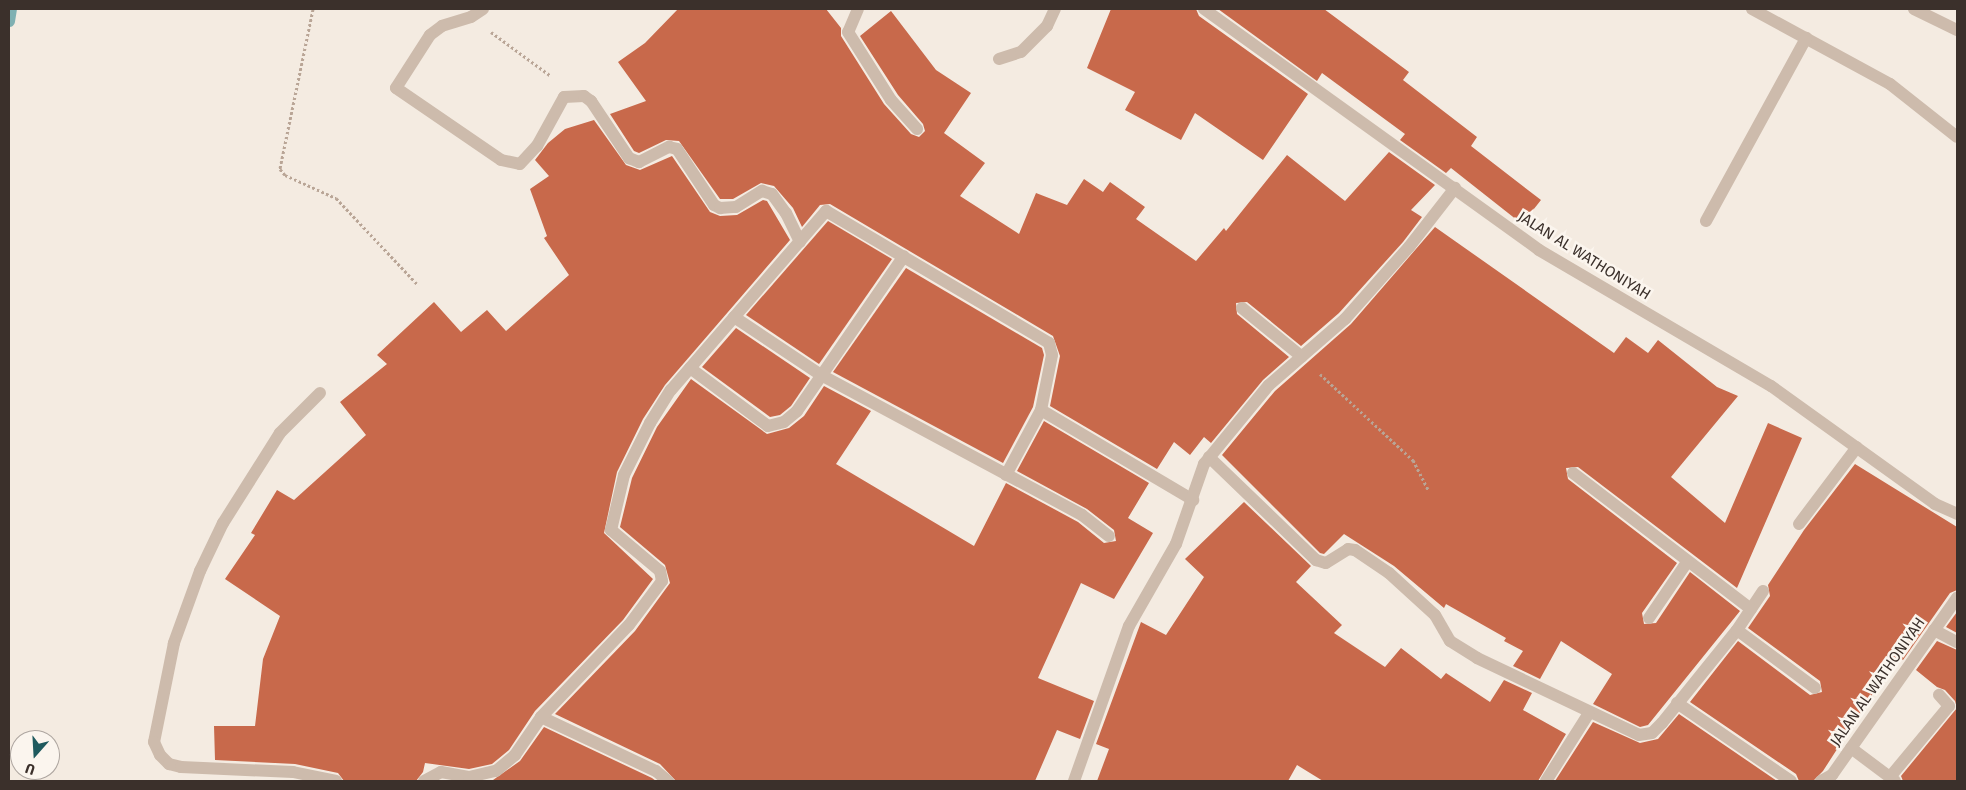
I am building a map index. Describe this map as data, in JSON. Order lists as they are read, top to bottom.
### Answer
{
  "streets": {
    "street": ["JALAN AL WATHONIYAH"]
  },
  "north": "bottom"
}
